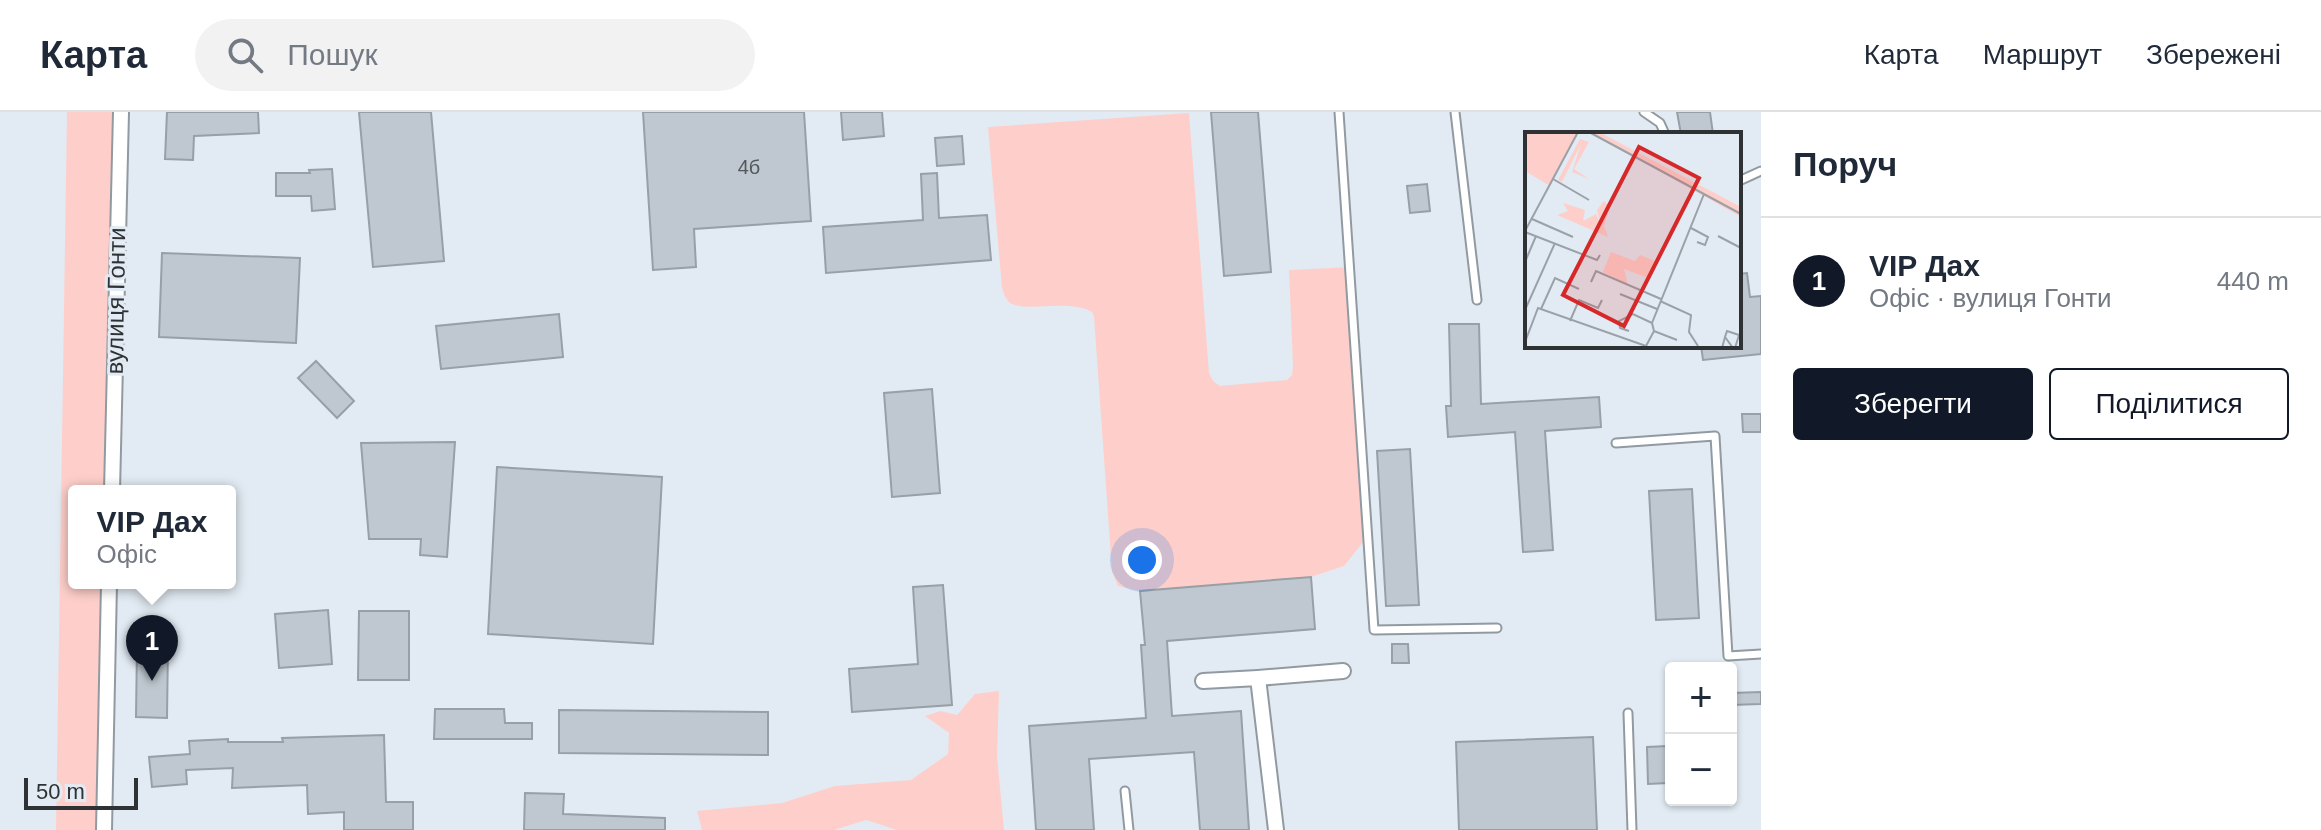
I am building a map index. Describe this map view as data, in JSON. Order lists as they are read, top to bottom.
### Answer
{
  "streets": {
    "street": ["вулиця Гонти"]
  },
  "house_numbers": ["4б"],
  "scale_bar": "50 m",
  "page": {
    "header": "Карта",
    "search": "Пошук",
    "nav": ["Карта", "Маршрут", "Збережені"],
    "heading": "Поруч",
    "list": [
      {
        "mark": "1",
        "name": "VIP Дах",
        "note": "Офіс · вулиця Гонти",
        "value": "440 m"
      }
    ],
    "buttons": ["Зберегти", "Поділитися"],
    "popup": ["VIP Дах", "Офіс"],
    "pins": "1",
    "map_buttons": ["+", "−"],
    "scale": "50 m"
  }
}
